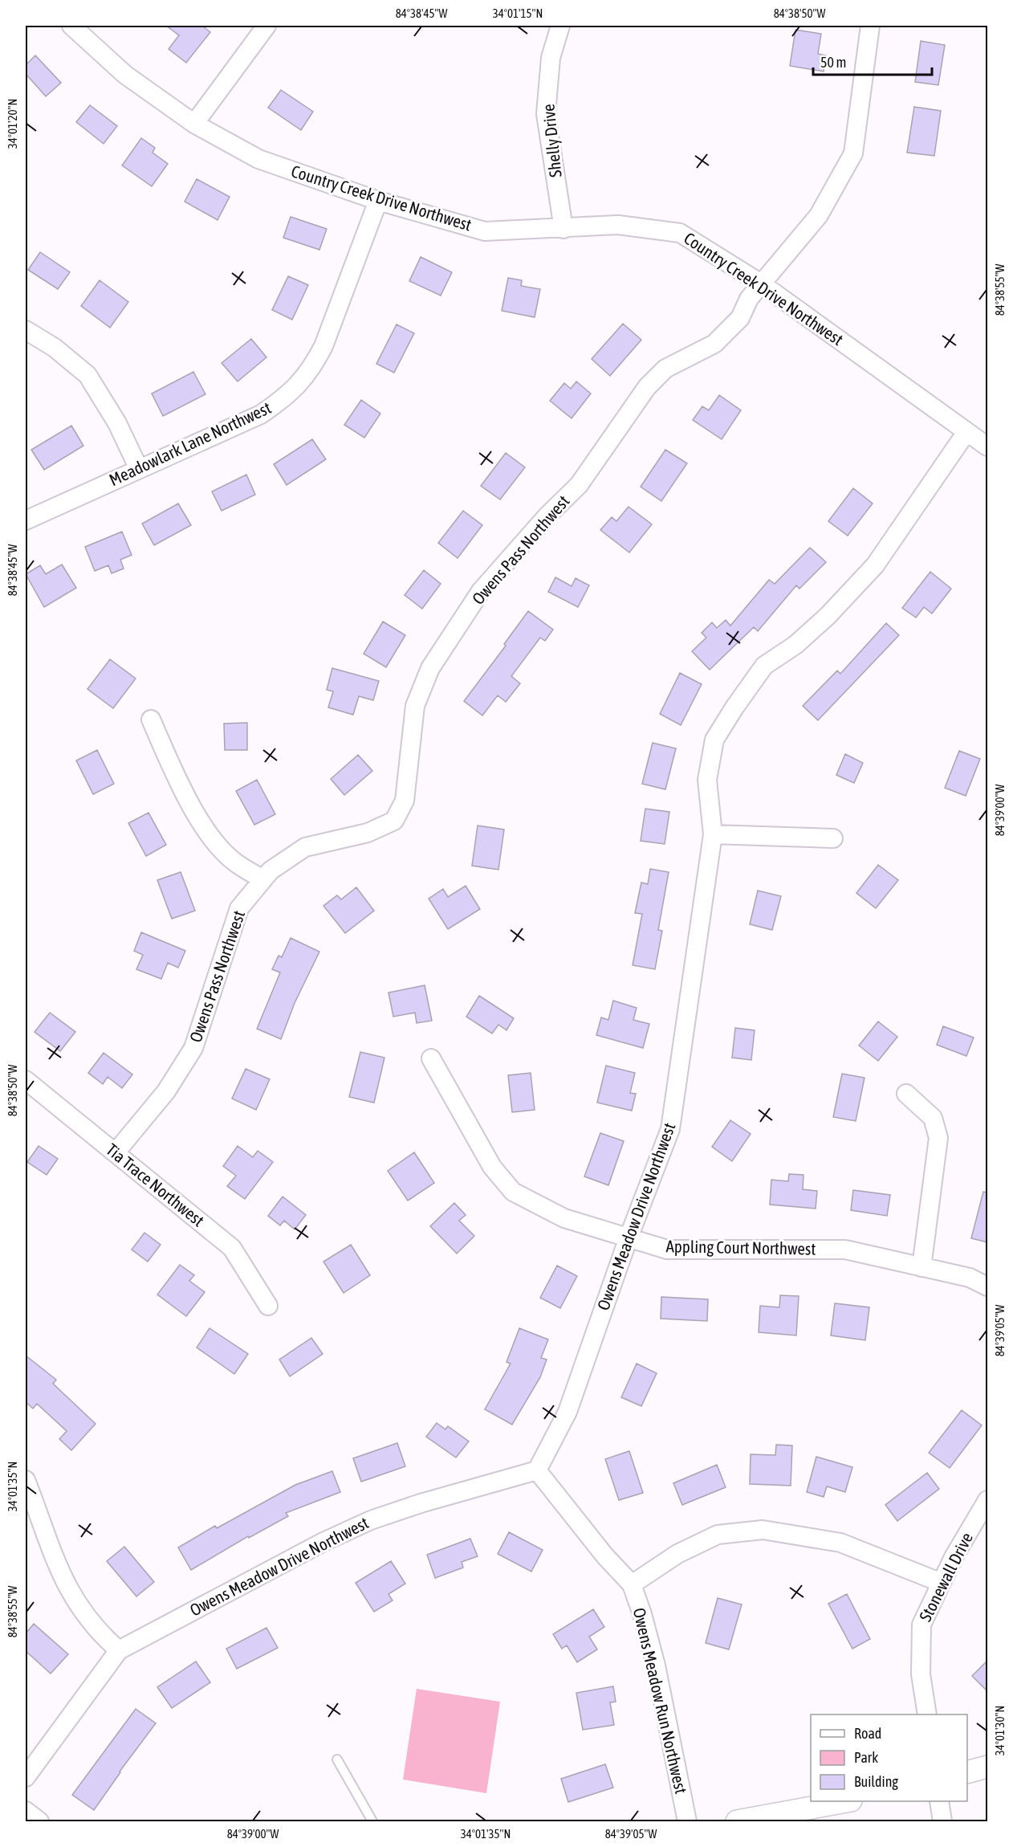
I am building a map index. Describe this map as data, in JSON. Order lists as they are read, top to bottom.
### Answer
{
  "streets": {
    "street": [
      "Shelly Drive",
      "Country Creek Drive Northwest",
      "Meadowlark Lane Northwest",
      "Owens Pass Northwest",
      "Tia Trace Northwest",
      "Owens Meadow Drive Northwest",
      "Appling Court Northwest",
      "Stonewall Drive",
      "Owens Meadow Run Northwest"
    ]
  },
  "crossings": [
    ["Shelly Drive", "Country Creek Drive Northwest"],
    ["Country Creek Drive Northwest", "Meadowlark Lane Northwest"],
    ["Country Creek Drive Northwest", "Owens Pass Northwest"],
    ["Country Creek Drive Northwest", "Owens Meadow Drive Northwest"],
    ["Owens Pass Northwest", "Tia Trace Northwest"],
    ["Owens Meadow Drive Northwest", "Appling Court Northwest"],
    ["Owens Meadow Drive Northwest", "Owens Meadow Run Northwest"]
  ],
  "legend": ["Road", "Park", "Building"],
  "scale_bar": "50 m",
  "coordinates": [
    "84°38'45\"W",
    "34°01'15\"N",
    "84°38'50\"W",
    "34°01'20\"N",
    "84°38'55\"W",
    "84°39'00\"W",
    "84°39'05\"W",
    "34°01'35\"N",
    "34°01'30\"N"
  ]
}
